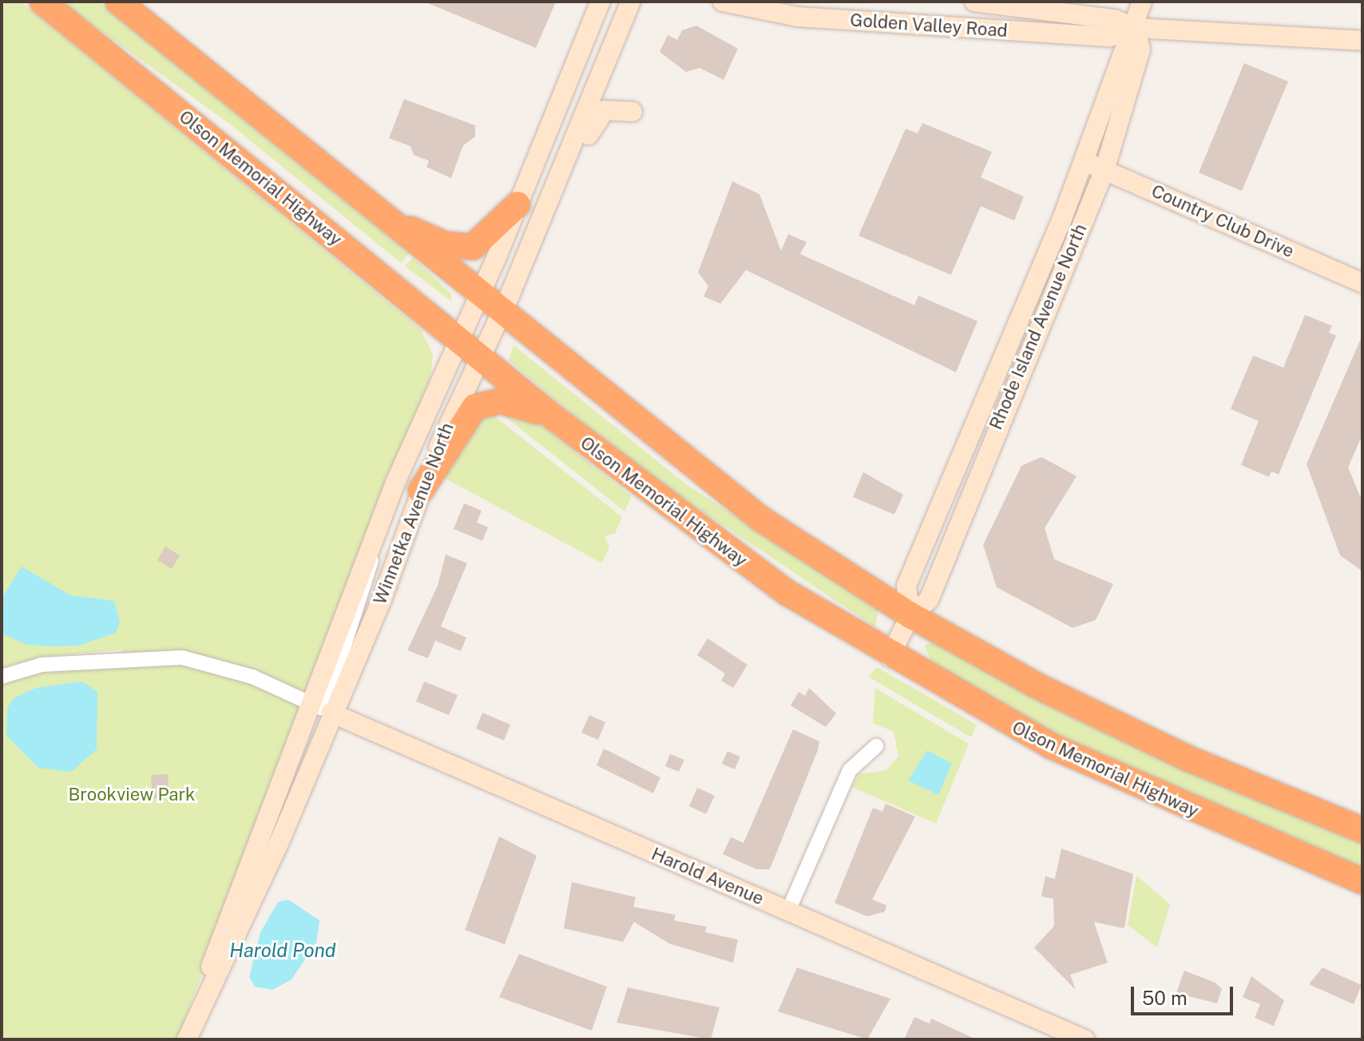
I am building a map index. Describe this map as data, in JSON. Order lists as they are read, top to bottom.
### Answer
{
  "streets": {
    "highway": ["Olson Memorial Highway"],
    "street": [
      "Golden Valley Road",
      "Country Club Drive",
      "Rhode Island Avenue North",
      "Winnetka Avenue North",
      "Harold Avenue"
    ]
  },
  "crossings": [
    ["Golden Valley Road", "Rhode Island Avenue North"],
    ["Olson Memorial Highway", "Rhode Island Avenue North"],
    ["Olson Memorial Highway", "Winnetka Avenue North"],
    ["Country Club Drive", "Rhode Island Avenue North"],
    ["Winnetka Avenue North", "Harold Avenue"]
  ],
  "water": ["Harold Pond"],
  "parks": ["Brookview Park"],
  "scale_bar": "50 m"
}
